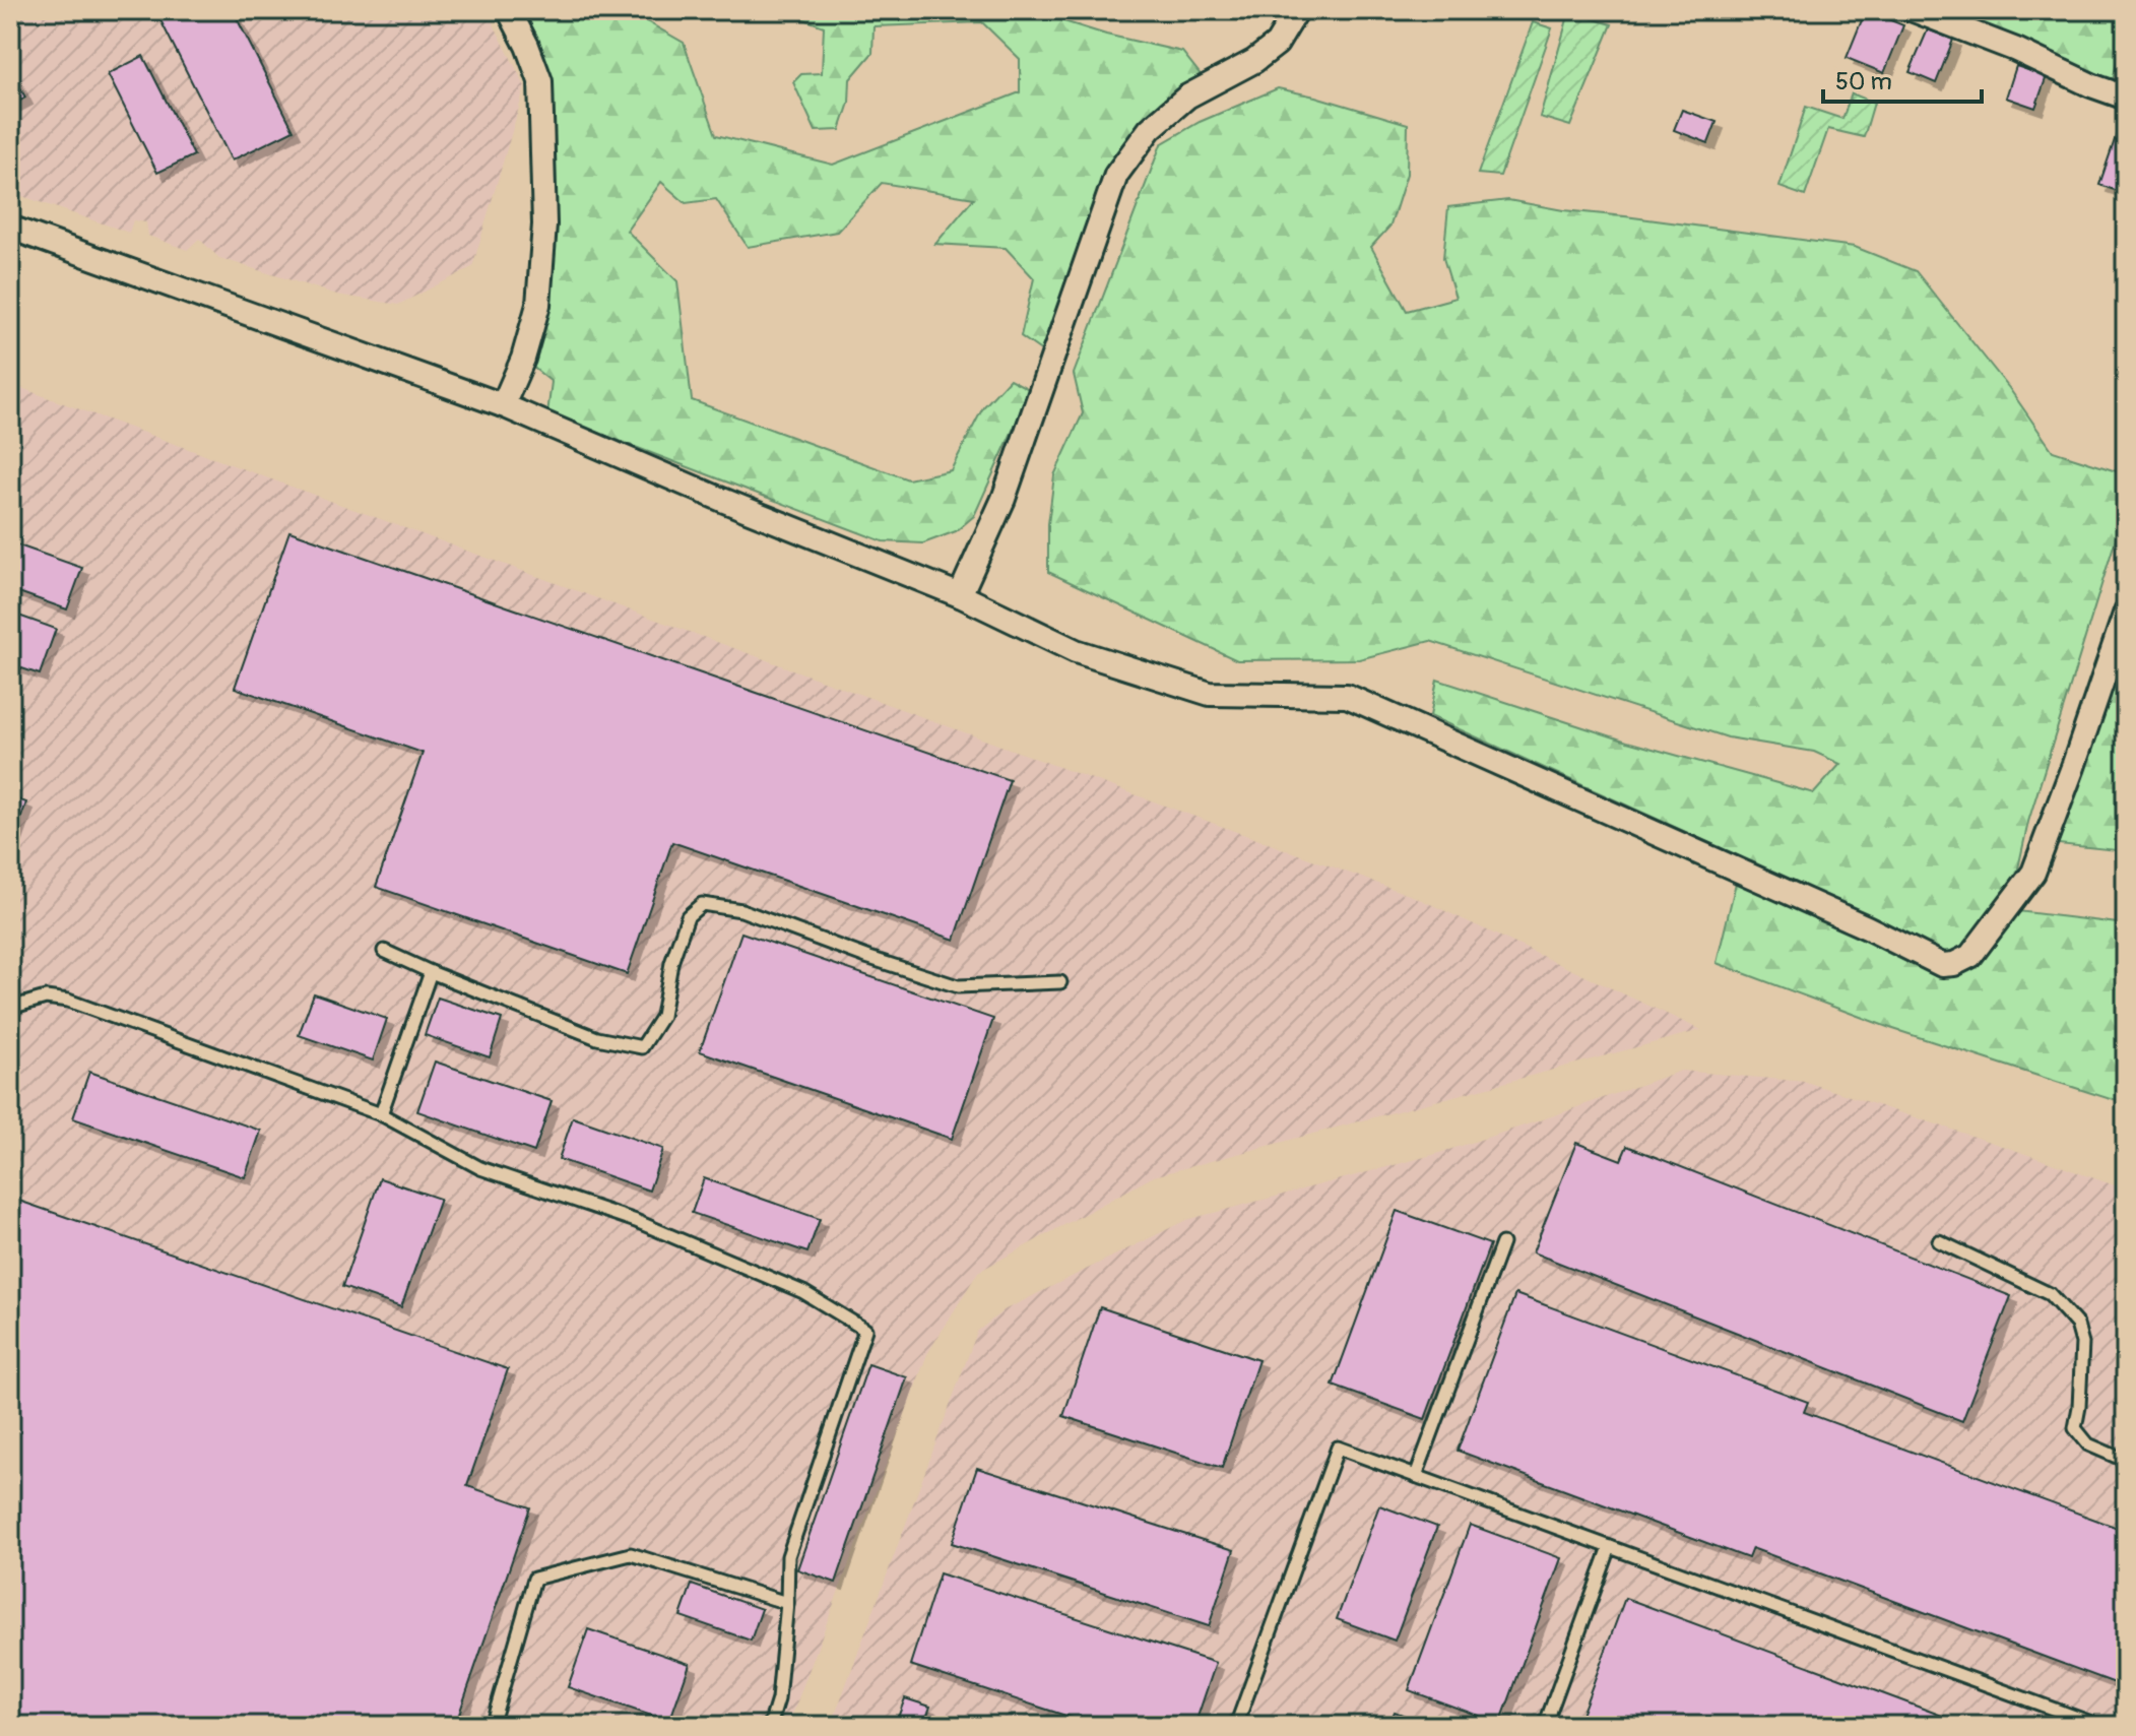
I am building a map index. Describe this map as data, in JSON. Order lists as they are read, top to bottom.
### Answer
{
  "scale_bar": "50 m"
}
